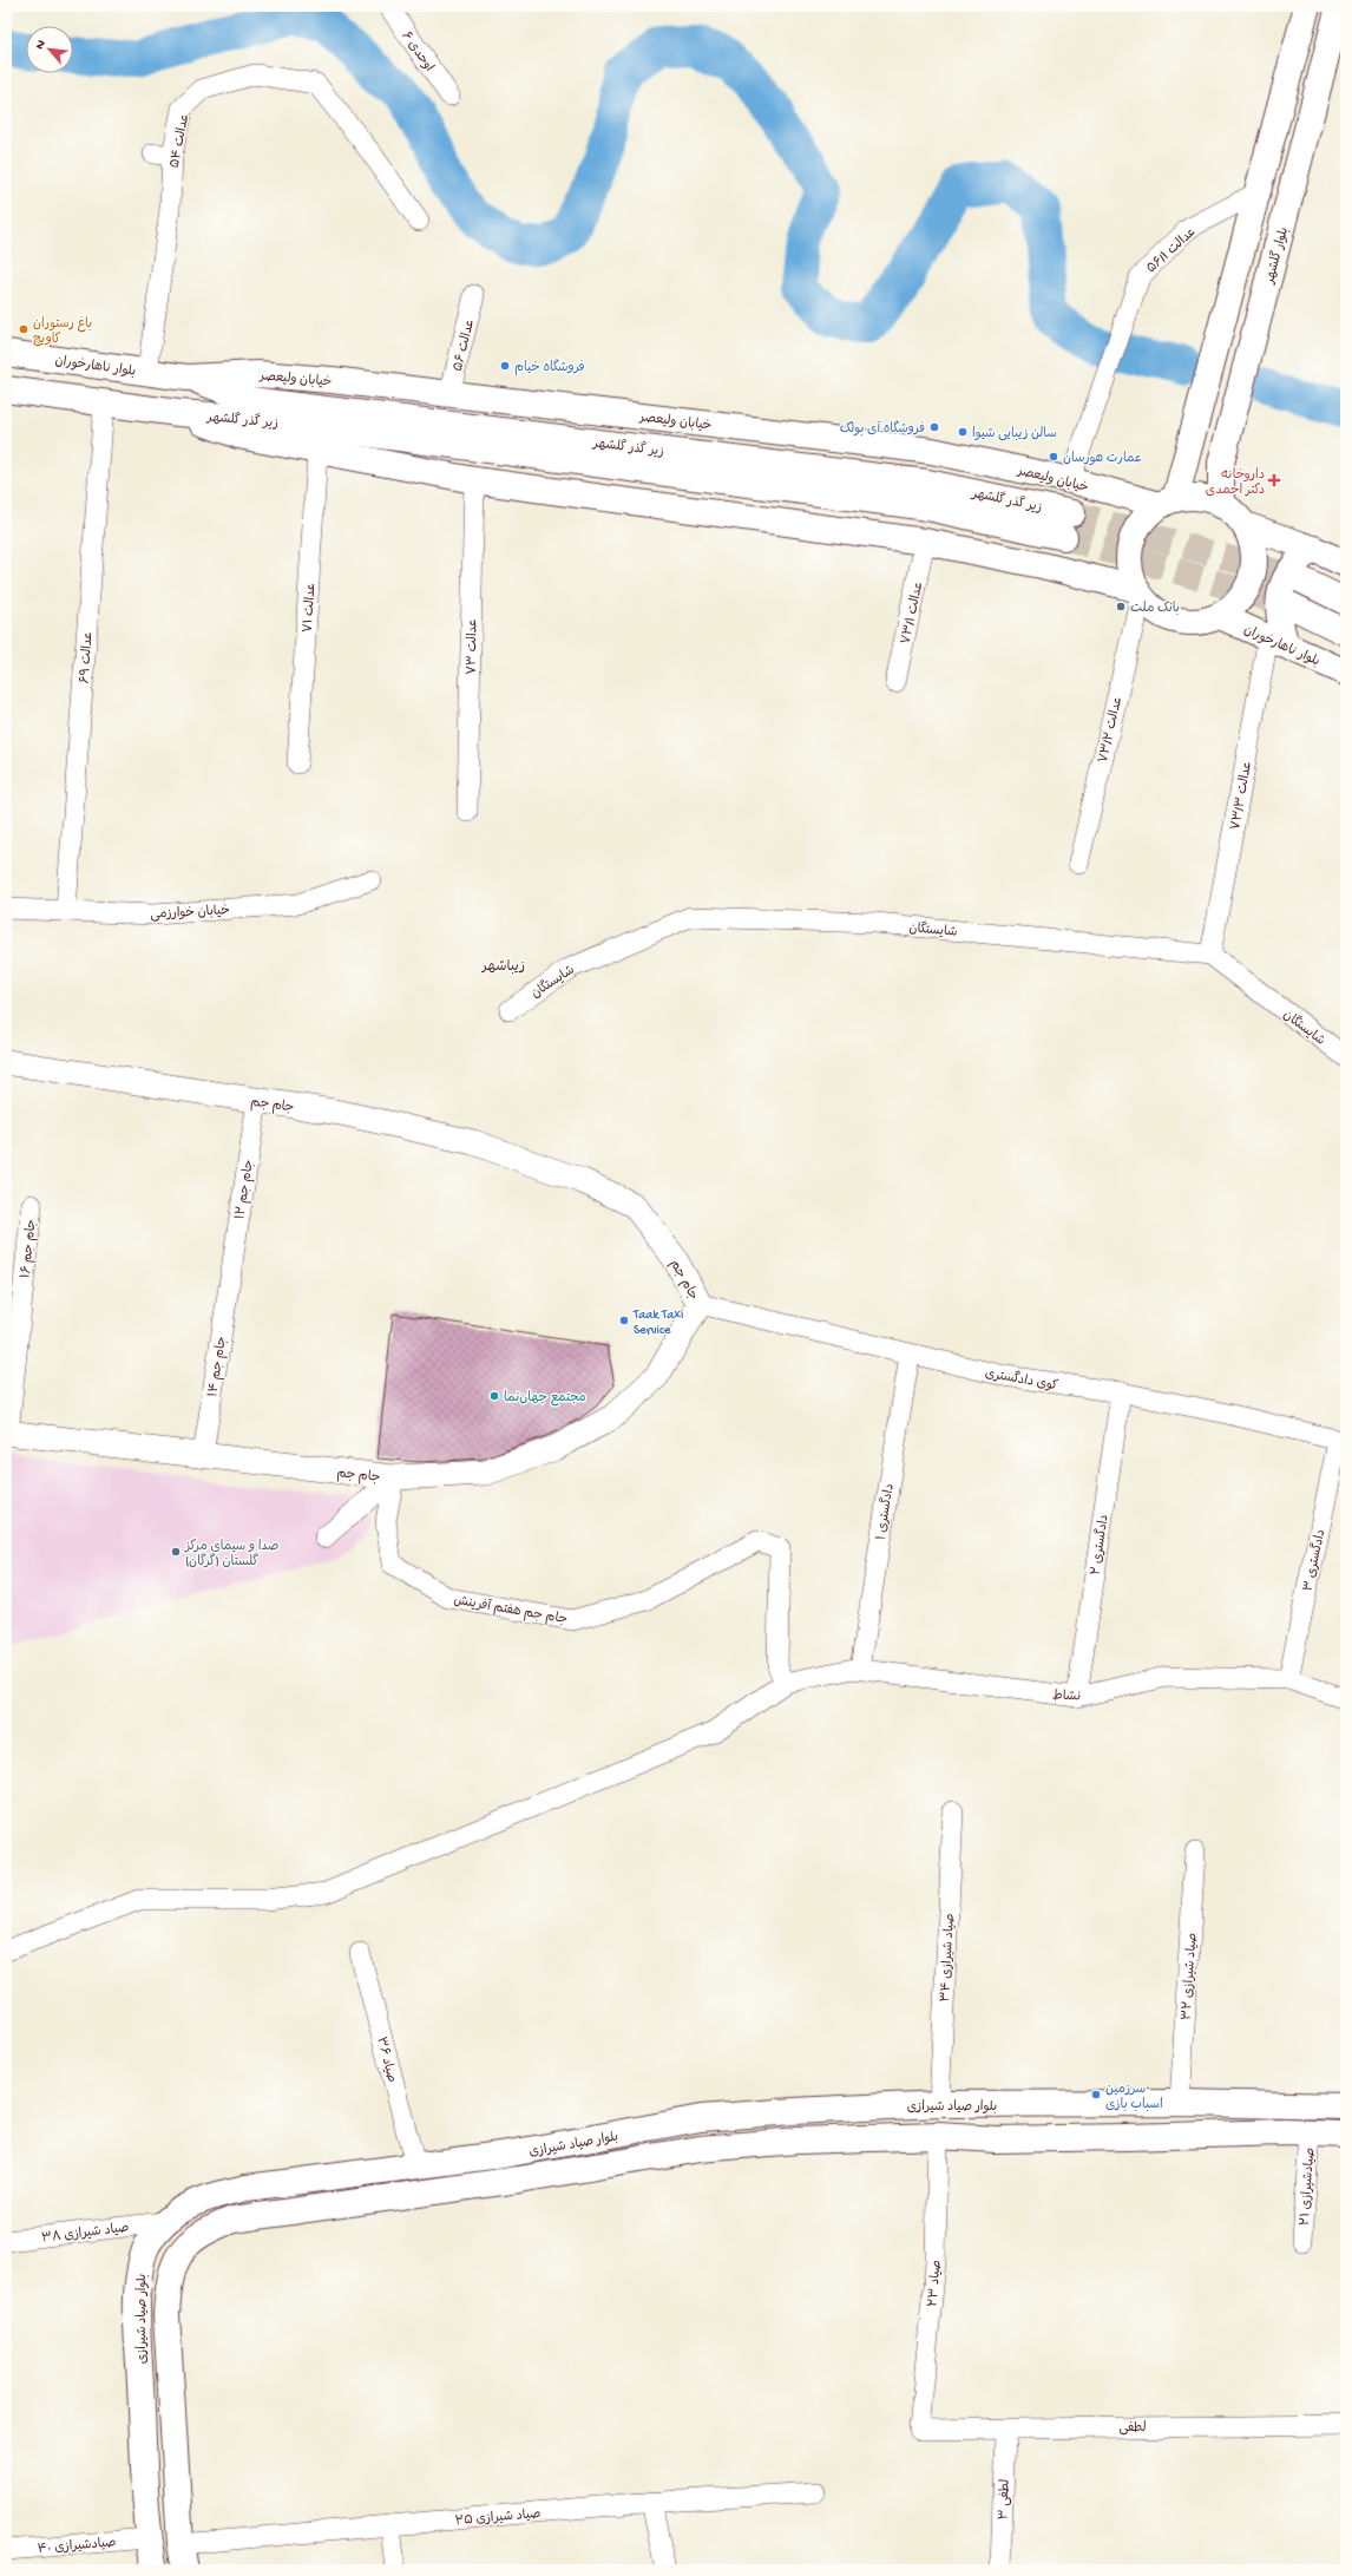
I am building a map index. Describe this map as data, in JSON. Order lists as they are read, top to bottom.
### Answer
{
  "streets": {
    "main road": [
      "بلوار گلشهر",
      "بلوار ناهارخوران",
      "خیابان ولیعصر",
      "زیر گذر گلشهر",
      "بلوار صیاد شیرازی"
    ],
    "street": [
      "۶ اوحدی",
      "عدالت ۵۴",
      "۵۶/۱ عدالت",
      "۵۶ عدالت",
      "عدالت ۷۱",
      "عدالت ۷۳/۱",
      "عدالت ۷۳",
      "عدالت ۶۹",
      "عدالت ۷۳/۲",
      "۷۳/۳ عدالت",
      "خیابان خوارزمی",
      "شایستگان",
      "جام جم",
      "۱۲ جام جم",
      "۱۶ جام جم",
      "۱۴ جام جم",
      "کوی دادگستری",
      "دادگستری ۱",
      "دادگستری ۲",
      "دادگستری ۳",
      "جام جم هفتم آفرینش",
      "نشاط",
      "صیاد شیرازی ۳۴",
      "صیاد شیرازی ۳۲",
      "صیاد ۳۶",
      "۲۱ صیادشیرازی",
      "صیاد شیرازی ۳۸",
      "صیاد ۲۳",
      "لطفی",
      "لطفی ۳",
      "صیاد شیرازی ۲۵",
      "۴۰ صیادشیرازی"
    ]
  },
  "crossings": [
    ["عدالت ۵۴", "بلوار ناهارخوران"],
    ["۵۶/۱ عدالت", "خیابان ولیعصر"],
    ["بلوار گلشهر", "بلوار ناهارخوران"],
    ["بلوار گلشهر", "خیابان ولیعصر"],
    ["بلوار گلشهر", "عدالت ۷۳/۲"],
    ["۵۶ عدالت", "خیابان ولیعصر"],
    ["بلوار ناهارخوران", "خیابان ولیعصر"],
    ["بلوار ناهارخوران", "زیر گذر گلشهر"],
    ["بلوار ناهارخوران", "عدالت ۷۳/۲"],
    ["بلوار ناهارخوران", "۷۳/۳ عدالت"],
    ["خیابان ولیعصر", "زیر گذر گلشهر"],
    ["خیابان ولیعصر", "عدالت ۷۳/۲"],
    ["عدالت ۶۹", "خیابان خوارزمی"],
    ["۷۳/۳ عدالت", "شایستگان"],
    ["جام جم", "۱۲ جام جم"],
    ["جام جم", "۱۶ جام جم"],
    ["جام جم", "۱۴ جام جم"],
    ["جام جم", "کوی دادگستری"],
    ["جام جم", "جام جم هفتم آفرینش"],
    ["۱۲ جام جم", "۱۴ جام جم"],
    ["کوی دادگستری", "دادگستری ۱"],
    ["کوی دادگستری", "دادگستری ۲"],
    ["کوی دادگستری", "دادگستری ۳"],
    ["دادگستری ۱", "نشاط"],
    ["دادگستری ۲", "نشاط"],
    ["دادگستری ۳", "نشاط"],
    ["جام جم هفتم آفرینش", "نشاط"],
    ["صیاد شیرازی ۳۴", "بلوار صیاد شیرازی"],
    ["صیاد شیرازی ۳۲", "بلوار صیاد شیرازی"],
    ["صیاد ۳۶", "بلوار صیاد شیرازی"],
    ["بلوار صیاد شیرازی", "۲۱ صیادشیرازی"],
    ["بلوار صیاد شیرازی", "صیاد شیرازی ۳۸"],
    ["بلوار صیاد شیرازی", "صیاد ۲۳"],
    ["بلوار صیاد شیرازی", "صیاد شیرازی ۲۵"],
    ["بلوار صیاد شیرازی", "۴۰ صیادشیرازی"],
    ["صیاد ۲۳", "لطفی"],
    ["لطفی", "لطفی ۳"]
  ],
  "districts": ["زیباشهر"],
  "places": {
    "other": [
      "باغ رستوران کاویچ",
      "فروشگاه خیام",
      "فروشگاه آی بولک",
      "سالن زیبایی شیوا",
      "عمارت هورسان",
      "بانک ملت",
      "Taak Taxi Service",
      "مجتمع جهان‌نما",
      "صدا و سیمای مرکز گلستان (گرگان)",
      "سرزمین اسباب بازی"
    ],
    "health": ["داروخانه دکتر احمدی"]
  },
  "north": "top left"
}
